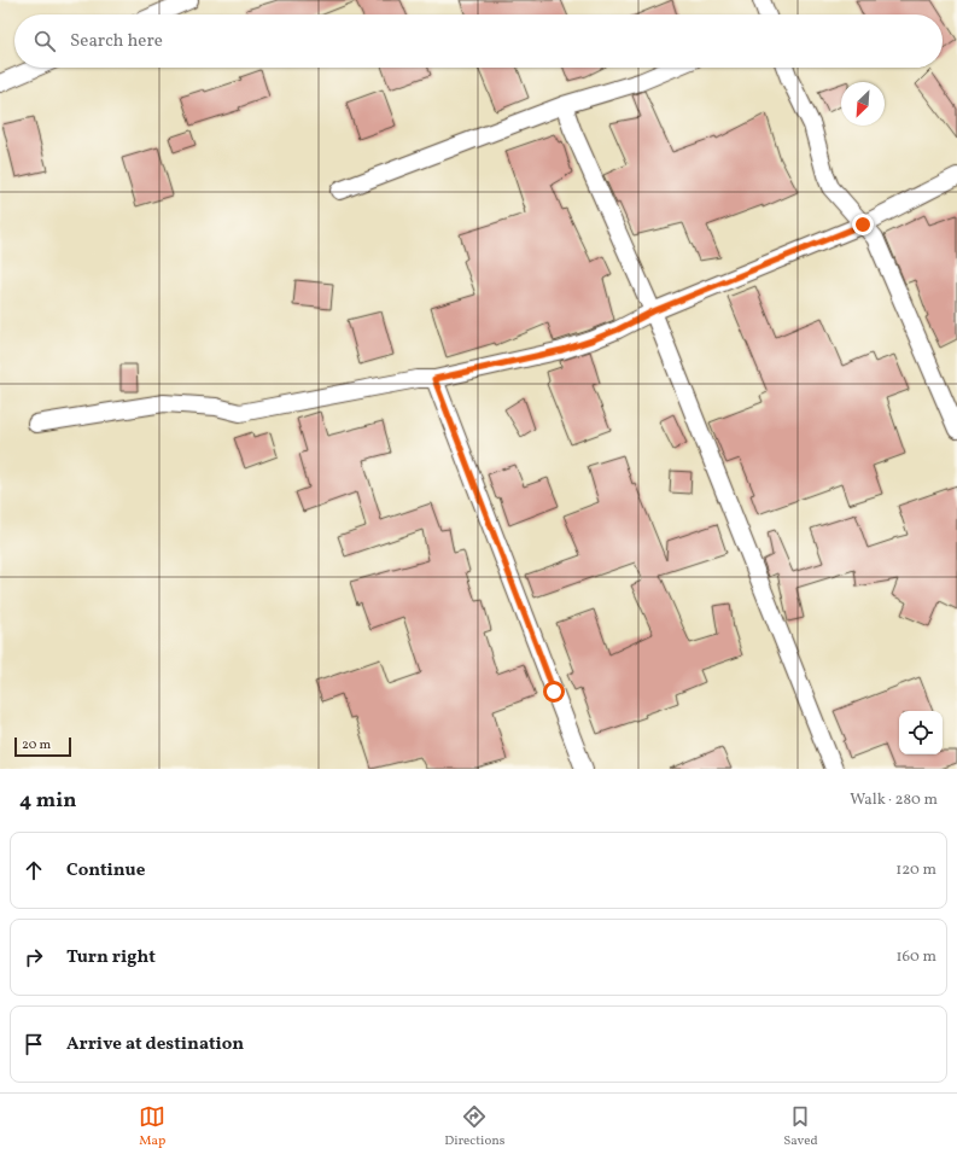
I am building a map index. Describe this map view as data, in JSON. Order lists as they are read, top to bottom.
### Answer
{
  "scale_bar": "20 m",
  "north": "bottom left",
  "page": {
    "search": "Search here",
    "scale": "20 m",
    "heading": ["4 min", "Walk · 280 m"],
    "list": [
      ["Continue", "120 m"],
      ["Turn right", "160 m"],
      "Arrive at destination"
    ],
    "nav": ["Map", "Directions", "Saved"]
  }
}
